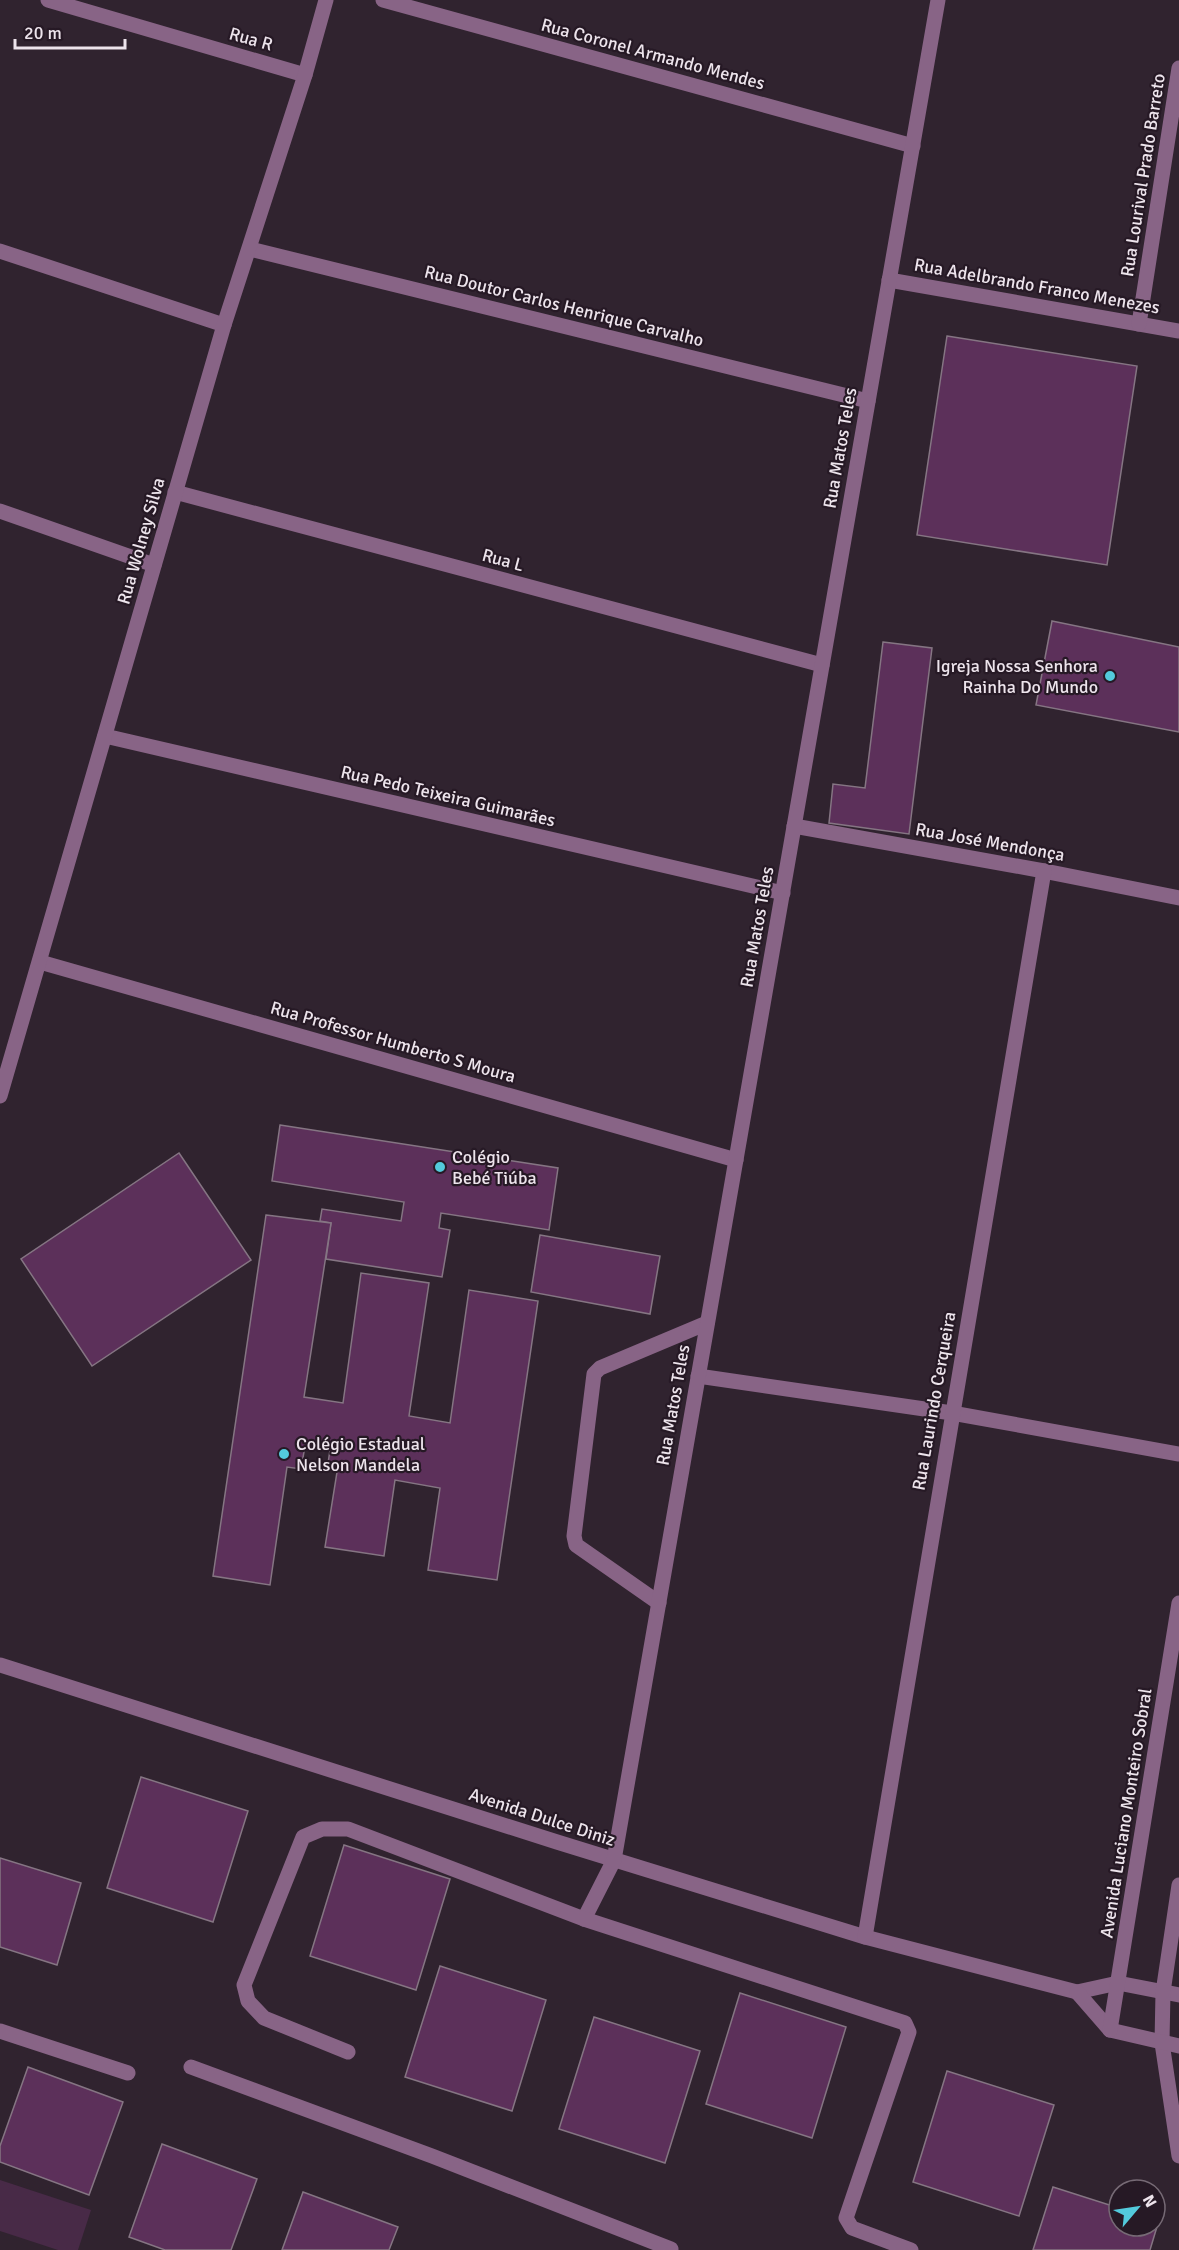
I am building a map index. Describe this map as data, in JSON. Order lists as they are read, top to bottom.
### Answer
{
  "streets": {
    "street": [
      "Rua R",
      "Rua Coronel Armando Mendes",
      "Rua Lourival Prado Barreto",
      "Rua Adelbrando Franco Menezes",
      "Rua Doutor Carlos Henrique Carvalho",
      "Rua Matos Teles",
      "Rua Wolney Silva",
      "Rua L",
      "Rua Pedo Teixeira Guimarães",
      "Rua José Mendonça",
      "Rua Professor Humberto S Moura",
      "Rua Laurindo Cerqueira",
      "Avenida Luciano Monteiro Sobral",
      "Avenida Dulce Diniz"
    ]
  },
  "crossings": [
    ["Rua R", "Rua Wolney Silva"],
    ["Rua Coronel Armando Mendes", "Rua Matos Teles"],
    ["Rua Lourival Prado Barreto", "Rua Adelbrando Franco Menezes"],
    ["Rua Adelbrando Franco Menezes", "Rua Matos Teles"],
    ["Rua Doutor Carlos Henrique Carvalho", "Rua Matos Teles"],
    ["Rua Doutor Carlos Henrique Carvalho", "Rua Wolney Silva"],
    ["Rua Matos Teles", "Rua L"],
    ["Rua Matos Teles", "Rua Pedo Teixeira Guimarães"],
    ["Rua Matos Teles", "Rua José Mendonça"],
    ["Rua Matos Teles", "Rua Professor Humberto S Moura"],
    ["Rua Matos Teles", "Avenida Dulce Diniz"],
    ["Rua Wolney Silva", "Rua L"],
    ["Rua Wolney Silva", "Rua Pedo Teixeira Guimarães"],
    ["Rua Wolney Silva", "Rua Professor Humberto S Moura"],
    ["Rua José Mendonça", "Rua Laurindo Cerqueira"],
    ["Rua Laurindo Cerqueira", "Avenida Dulce Diniz"],
    ["Avenida Luciano Monteiro Sobral", "Avenida Dulce Diniz"]
  ],
  "places": ["Igreja Nossa Senhora Rainha Do Mundo", "Colégio Bebé Tiúba", "Colégio Estadual Nelson Mandela"],
  "scale_bar": "20 m",
  "north": "top right"
}
